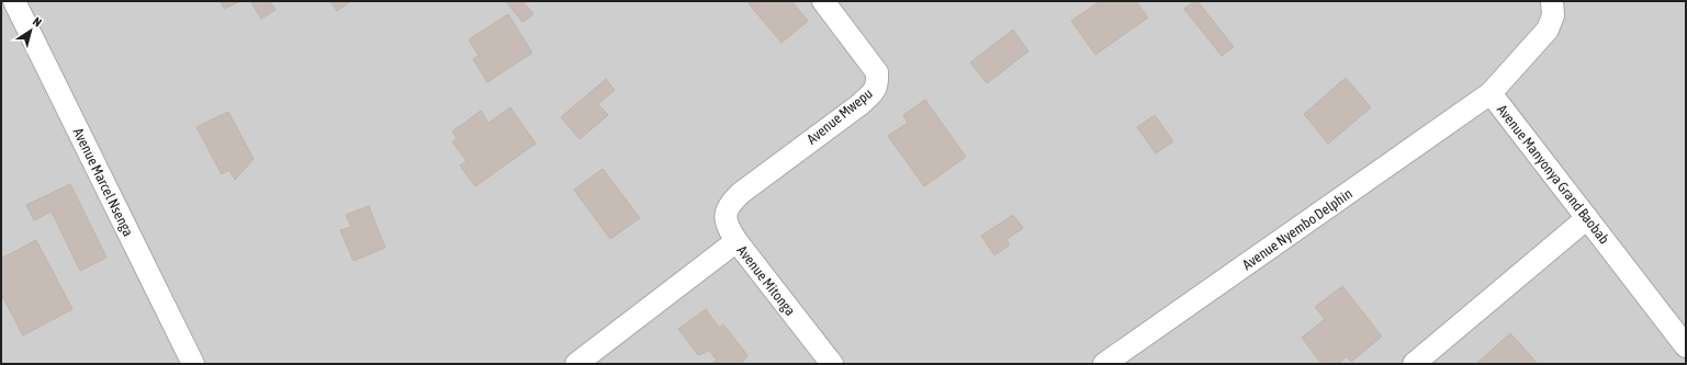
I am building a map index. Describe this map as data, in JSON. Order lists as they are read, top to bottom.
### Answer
{
  "streets": {
    "street": [
      "Avenue Mwepu",
      "Avenue Manyonya Grand Baobab",
      "Avenue Marcel Nsenga",
      "Avenue Nyembo Delphin",
      "Avenue Mitonga"
    ]
  },
  "crossings": [
    ["Avenue Mwepu", "Avenue Mitonga"],
    ["Avenue Manyonya Grand Baobab", "Avenue Nyembo Delphin"]
  ],
  "north": "top right"
}
